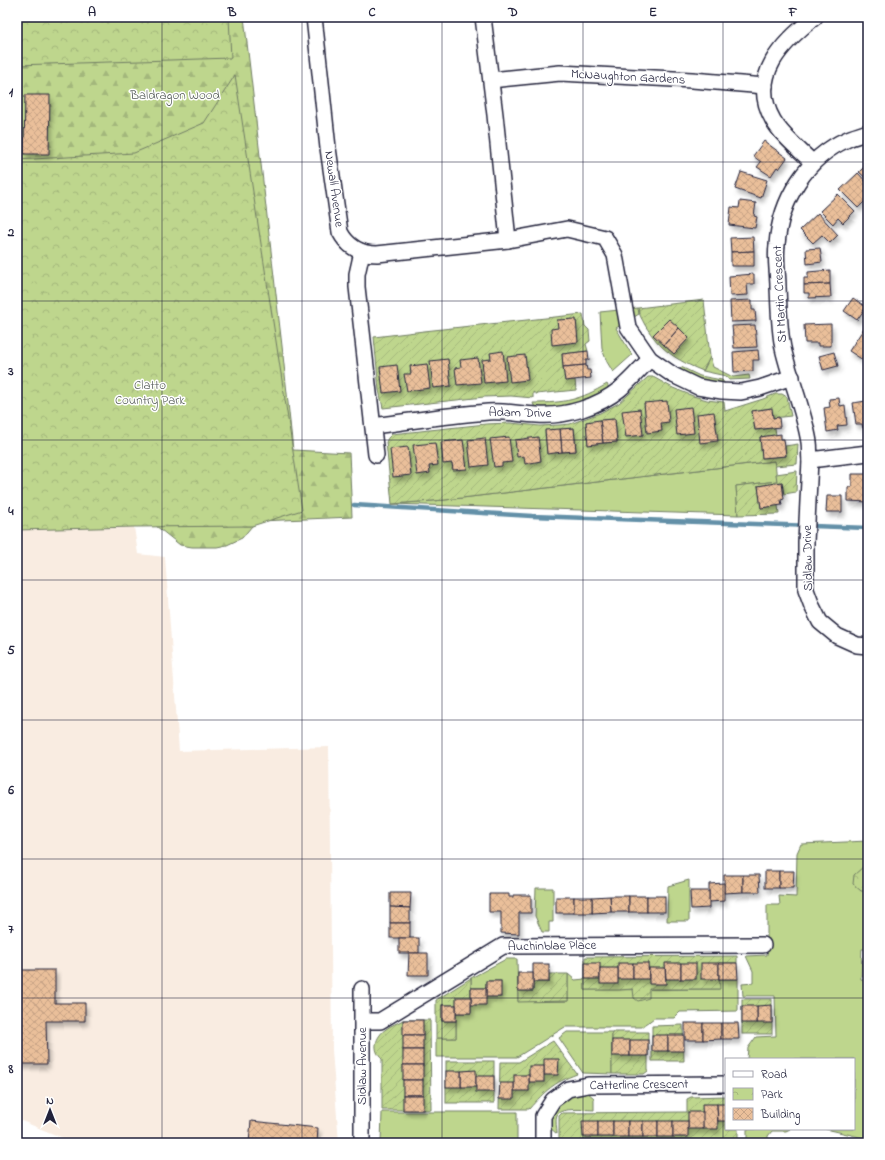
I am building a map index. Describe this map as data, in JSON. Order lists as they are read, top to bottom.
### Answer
{
  "streets": {
    "street": [
      "McNaughton Gardens",
      "Newall Avenue",
      "St Martin Crescent",
      "Adam Drive",
      "Sidlaw Drive",
      "Auchinblae Place",
      "Sidlaw Avenue",
      "Catterline Crescent"
    ]
  },
  "crossings": [
    ["St Martin Crescent", "Sidlaw Drive"],
    ["Auchinblae Place", "Sidlaw Avenue"]
  ],
  "parks": ["Baldragon Wood", "Clatto Country Park"],
  "legend": ["Road", "Park", "Building"],
  "north": "top",
  "grid": {
    "columns": [
      "A",
      "B",
      "C",
      "D",
      "E",
      "F"
    ],
    "rows": [
      "1",
      "2",
      "3",
      "4",
      "5",
      "6",
      "7",
      "8"
    ]
  }
}
